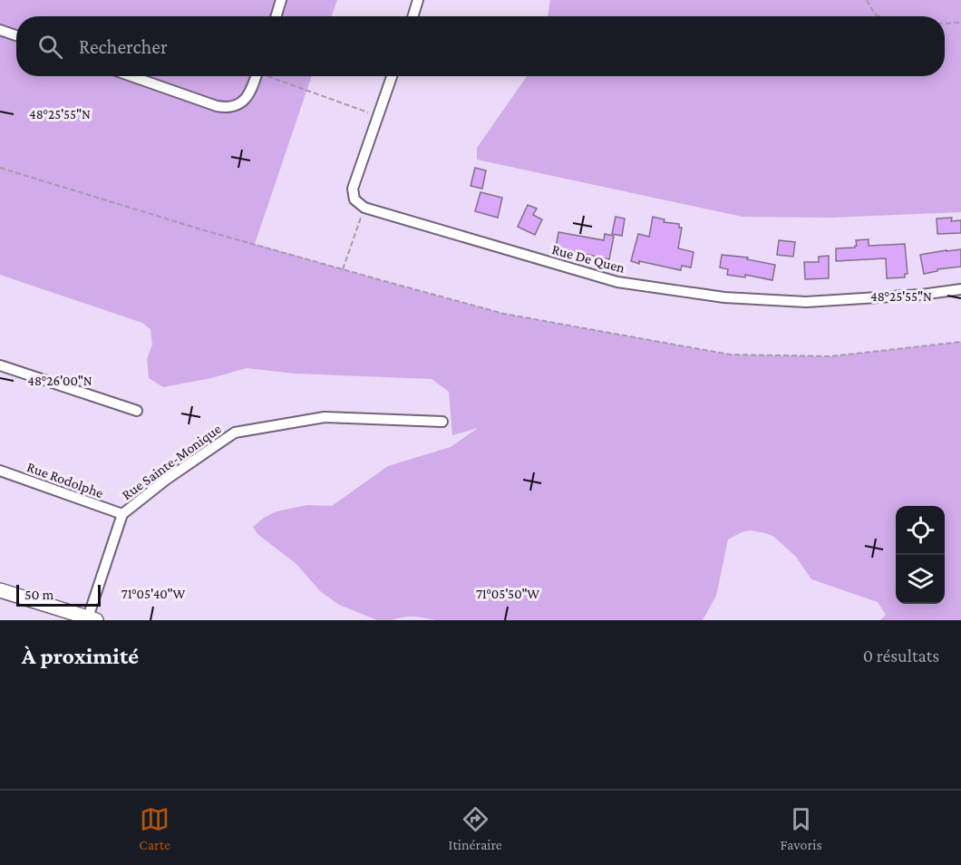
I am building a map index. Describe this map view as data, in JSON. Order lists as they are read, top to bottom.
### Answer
{
  "streets": {
    "street": ["Rue De Quen", "Rue Sainte-Monique", "Rue Rodolphe"]
  },
  "crossings": [
    ["Rue Sainte-Monique", "Rue Rodolphe"]
  ],
  "scale_bar": "50 m",
  "page": {
    "search": "Rechercher",
    "scale": "50 m",
    "heading": ["À proximité", "0 résultats"],
    "nav": ["Carte", "Itinéraire", "Favoris"]
  },
  "coordinates": [
    "48°25'55\"N",
    "48°26'00\"N",
    "71°05'40\"W",
    "71°05'50\"W"
  ]
}
